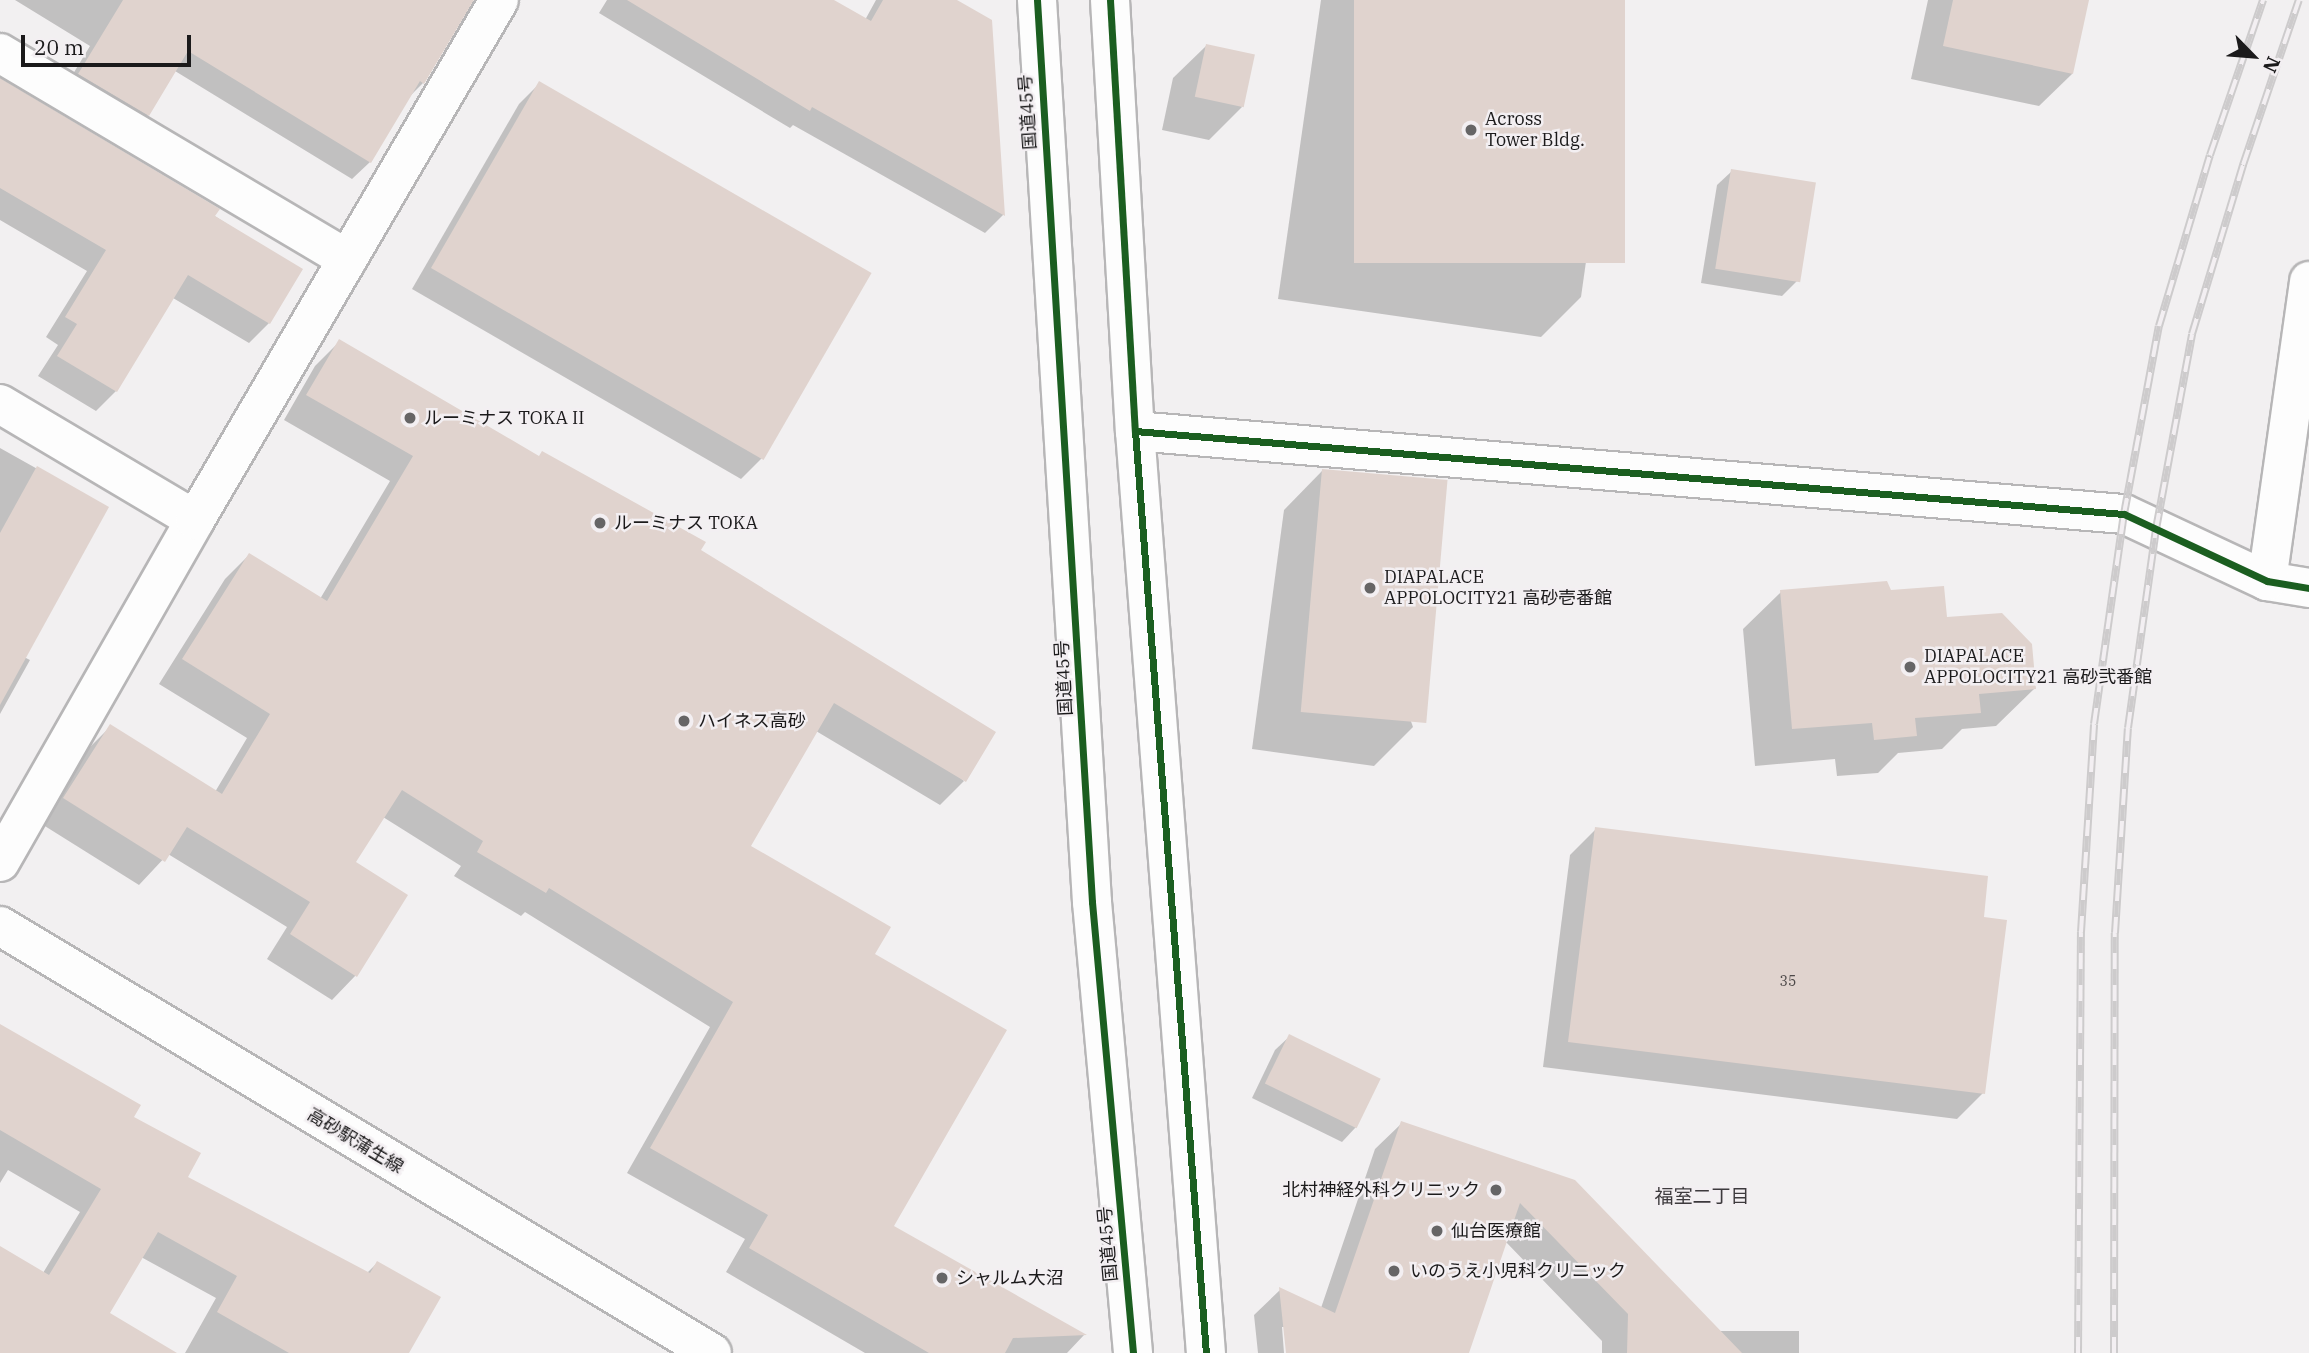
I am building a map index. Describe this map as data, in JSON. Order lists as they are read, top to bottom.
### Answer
{
  "streets": {
    "main road": ["国道45号", "高砂駅蒲生線"]
  },
  "districts": ["福室二丁目"],
  "places": [
    "Across Tower Bldg.",
    "ルーミナス TOKA II",
    "ルーミナス TOKA",
    "DIAPALACE APPOLOCITY21 高砂壱番館",
    "DIAPALACE APPOLOCITY21 高砂弐番館",
    "ハイネス高砂",
    "北村神経外科クリニック",
    "仙台医療館",
    "いのうえ小児科クリニック",
    "シャルム大沼"
  ],
  "house_numbers": ["35"],
  "scale_bar": "20 m",
  "north": "bottom right"
}
